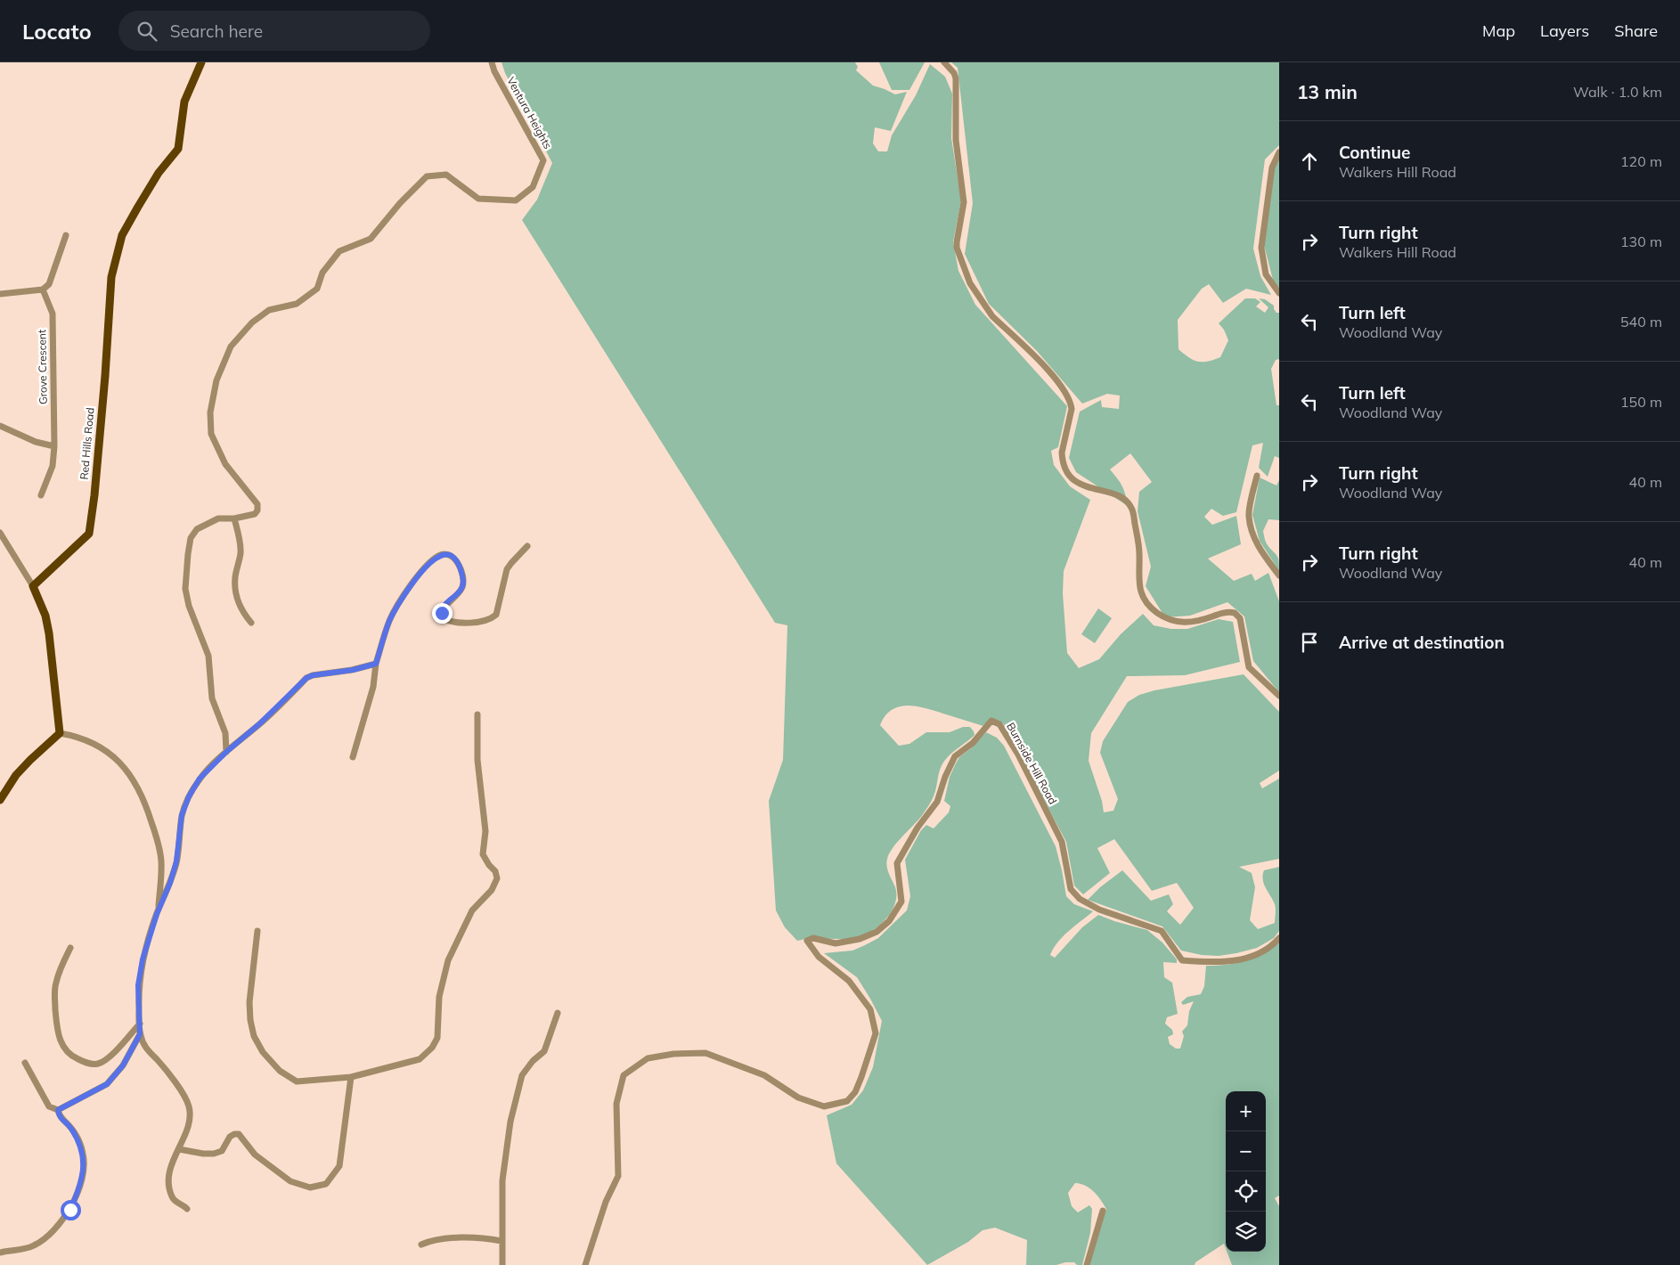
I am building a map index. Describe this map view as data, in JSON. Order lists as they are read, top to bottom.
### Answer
{
  "streets": {
    "main road": ["Red Hills Road"],
    "street": ["Ventura Heights", "Grove Crescent", "Burnside Hill Road"]
  },
  "page": {
    "header": "Locato",
    "search": "Search here",
    "nav": ["Map", "Layers", "Share"],
    "heading": ["13 min", "Walk · 1.0 km"],
    "list": [
      ["Continue", "Walkers Hill Road", "120 m"],
      ["Turn right", "Walkers Hill Road", "130 m"],
      ["Turn left", "Woodland Way", "540 m"],
      ["Turn left", "Woodland Way", "150 m"],
      ["Turn right", "Woodland Way", "40 m"],
      ["Turn right", "Woodland Way", "40 m"],
      "Arrive at destination"
    ],
    "map_buttons": ["+", "−"]
  }
}
